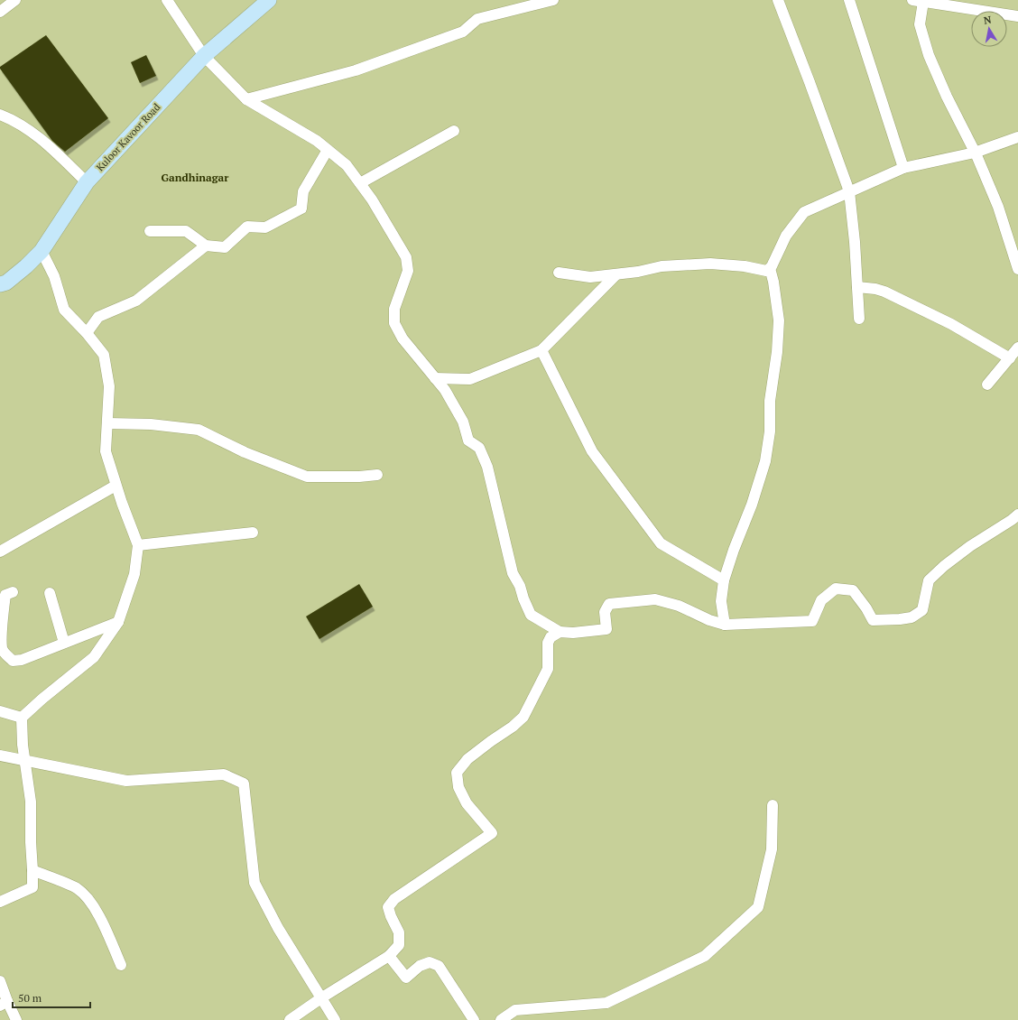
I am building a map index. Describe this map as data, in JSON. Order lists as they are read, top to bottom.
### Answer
{
  "streets": {
    "main road": ["Kuloor Kavoor Road"]
  },
  "districts": ["Gandhinagar"],
  "scale_bar": "50 m",
  "north": "top"
}
